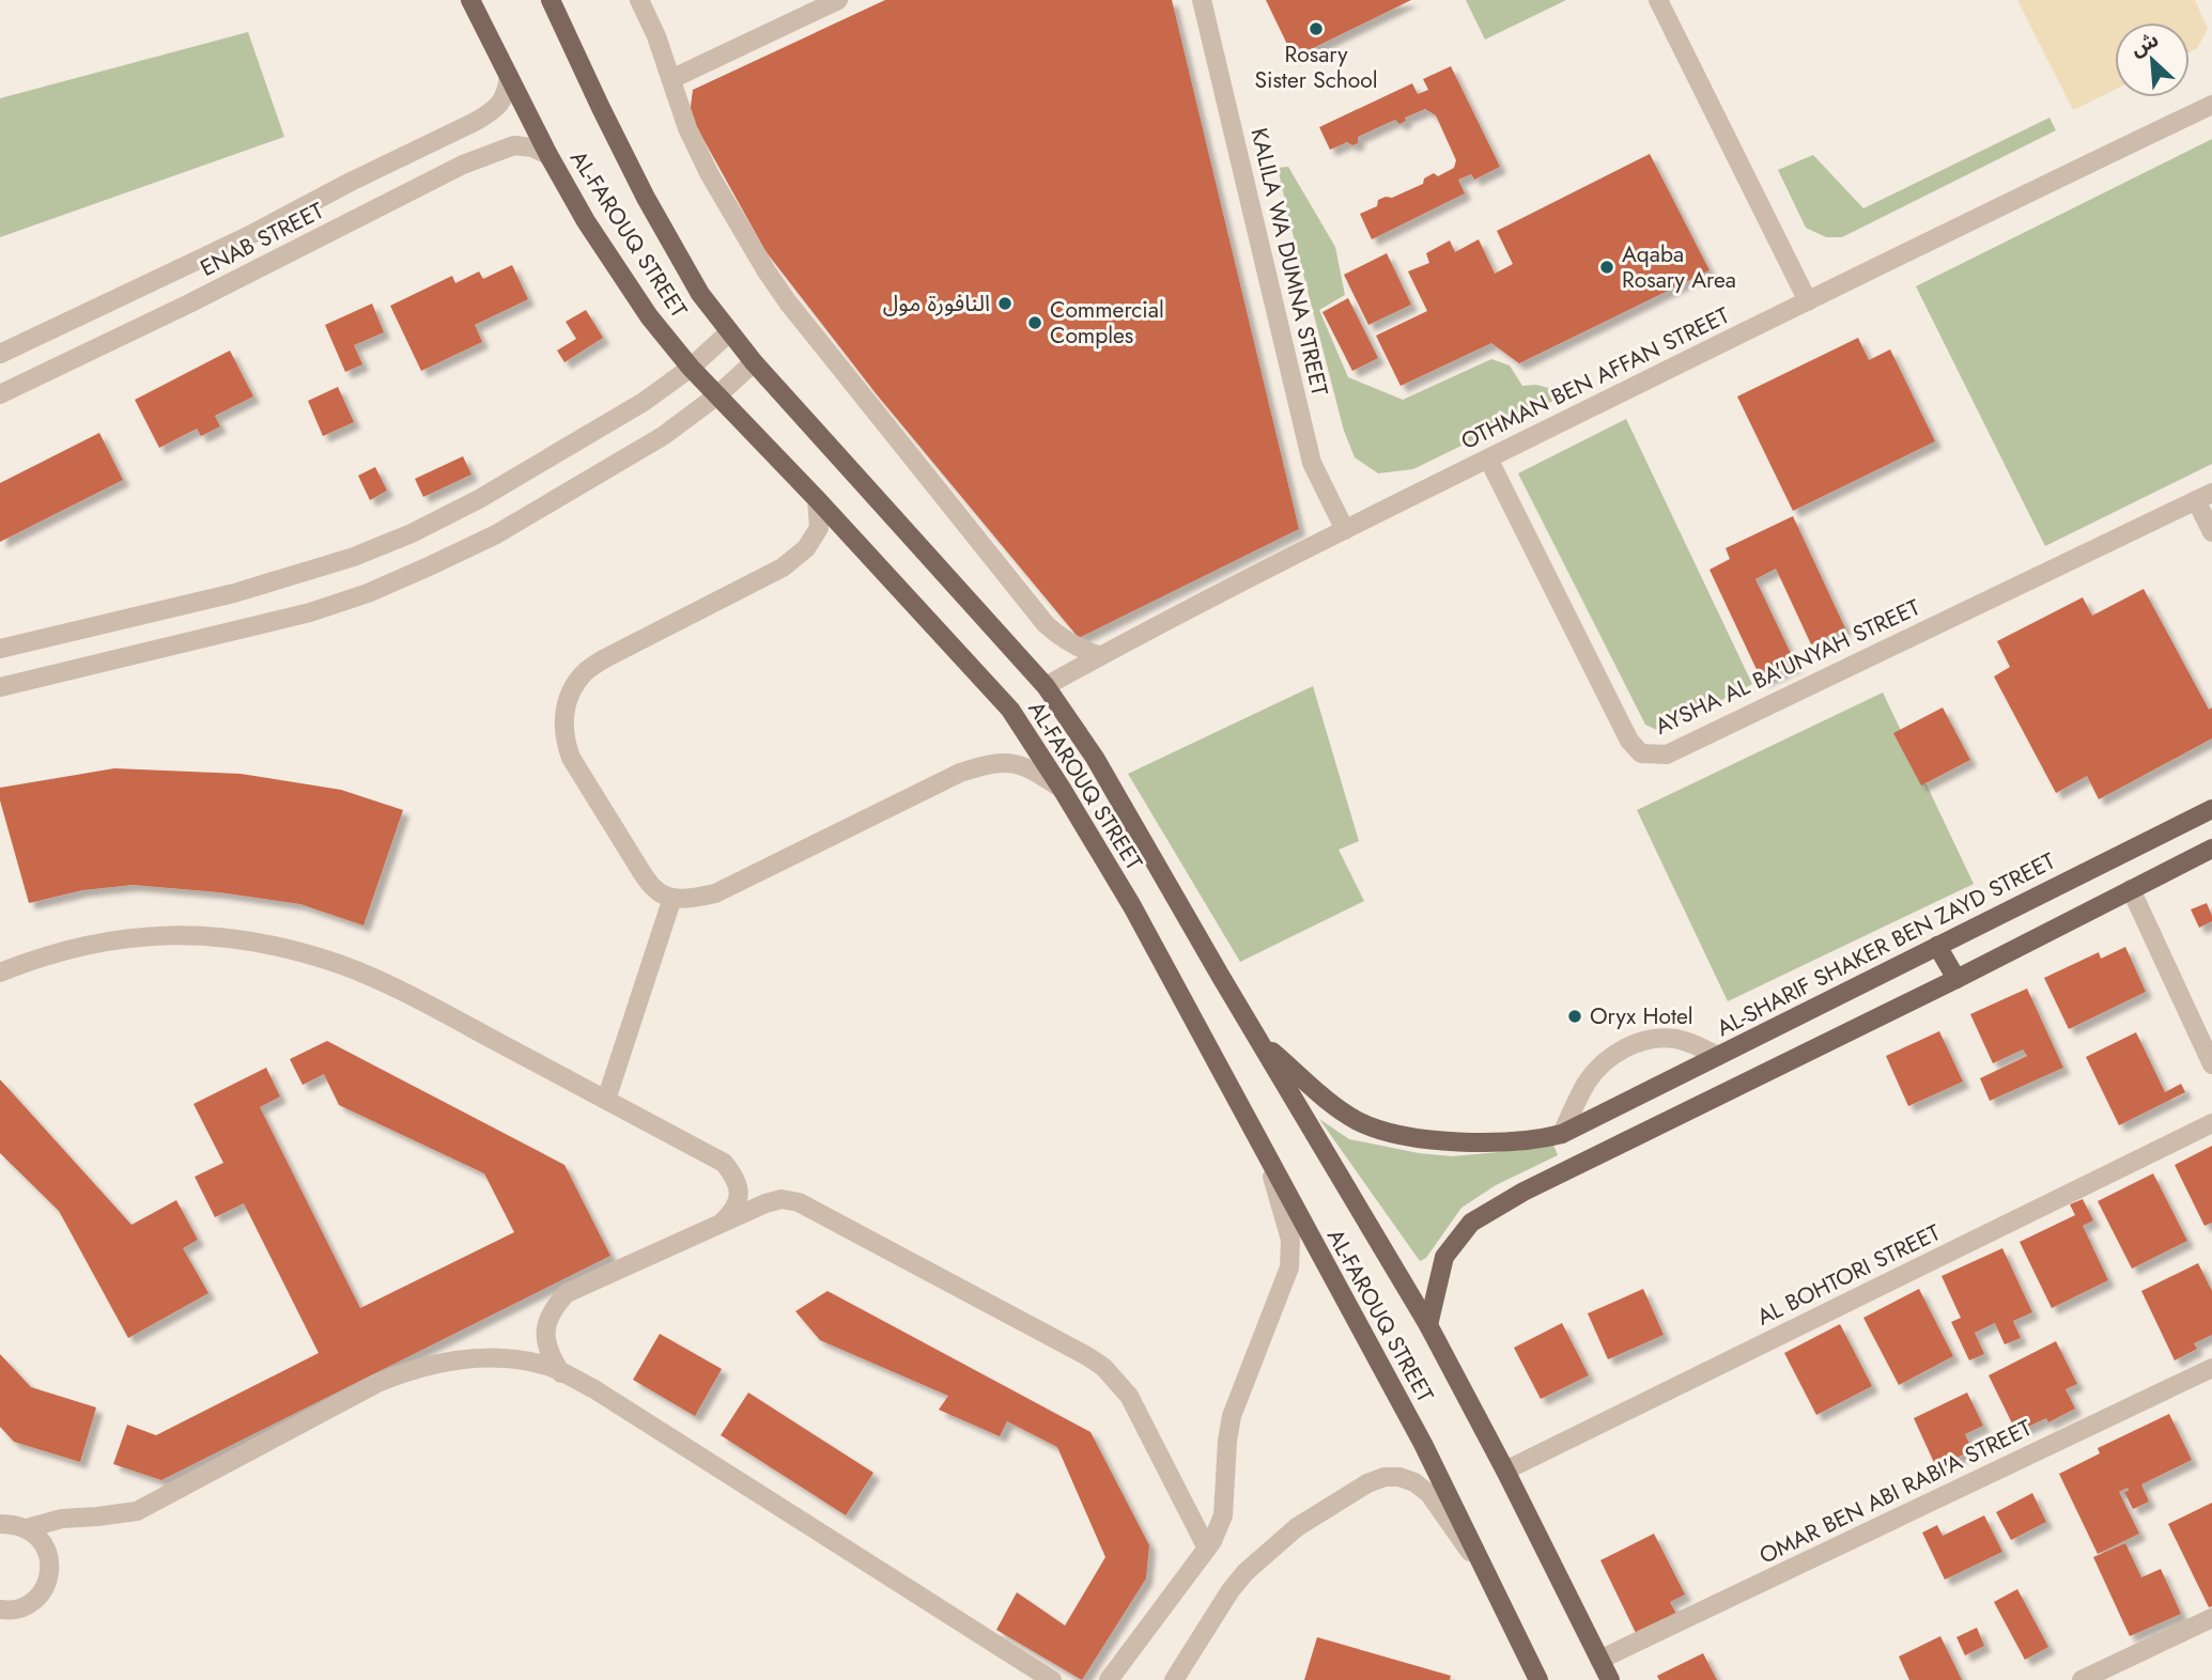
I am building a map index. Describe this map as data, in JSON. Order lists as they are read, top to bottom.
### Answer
{
  "streets": {
    "main road": ["AL-FAROUQ STREET", "AL-SHARIF SHAKER BEN ZAYD STREET"],
    "street": [
      "ENAB STREET",
      "KALILA WA DUMNA STREET",
      "OTHMAN BEN AFFAN STREET",
      "AYSHA AL BA'UNYAH STREET",
      "AL BOHTORI STREET",
      "OMAR BEN ABI RABI'A STREET"
    ]
  },
  "crossings": [
    ["AL-FAROUQ STREET", "ENAB STREET"],
    ["AL-FAROUQ STREET", "OTHMAN BEN AFFAN STREET"],
    ["AL-FAROUQ STREET", "AL-SHARIF SHAKER BEN ZAYD STREET"],
    ["AL-FAROUQ STREET", "AL BOHTORI STREET"],
    ["AL-FAROUQ STREET", "OMAR BEN ABI RABI'A STREET"],
    ["KALILA WA DUMNA STREET", "OTHMAN BEN AFFAN STREET"],
    ["OTHMAN BEN AFFAN STREET", "AYSHA AL BA'UNYAH STREET"]
  ],
  "places": [
    "Rosary Sister School",
    "Aqaba Rosary Area",
    "النافورة مول",
    "Commercial Comples",
    "Oryx Hotel"
  ],
  "north": "top left"
}
